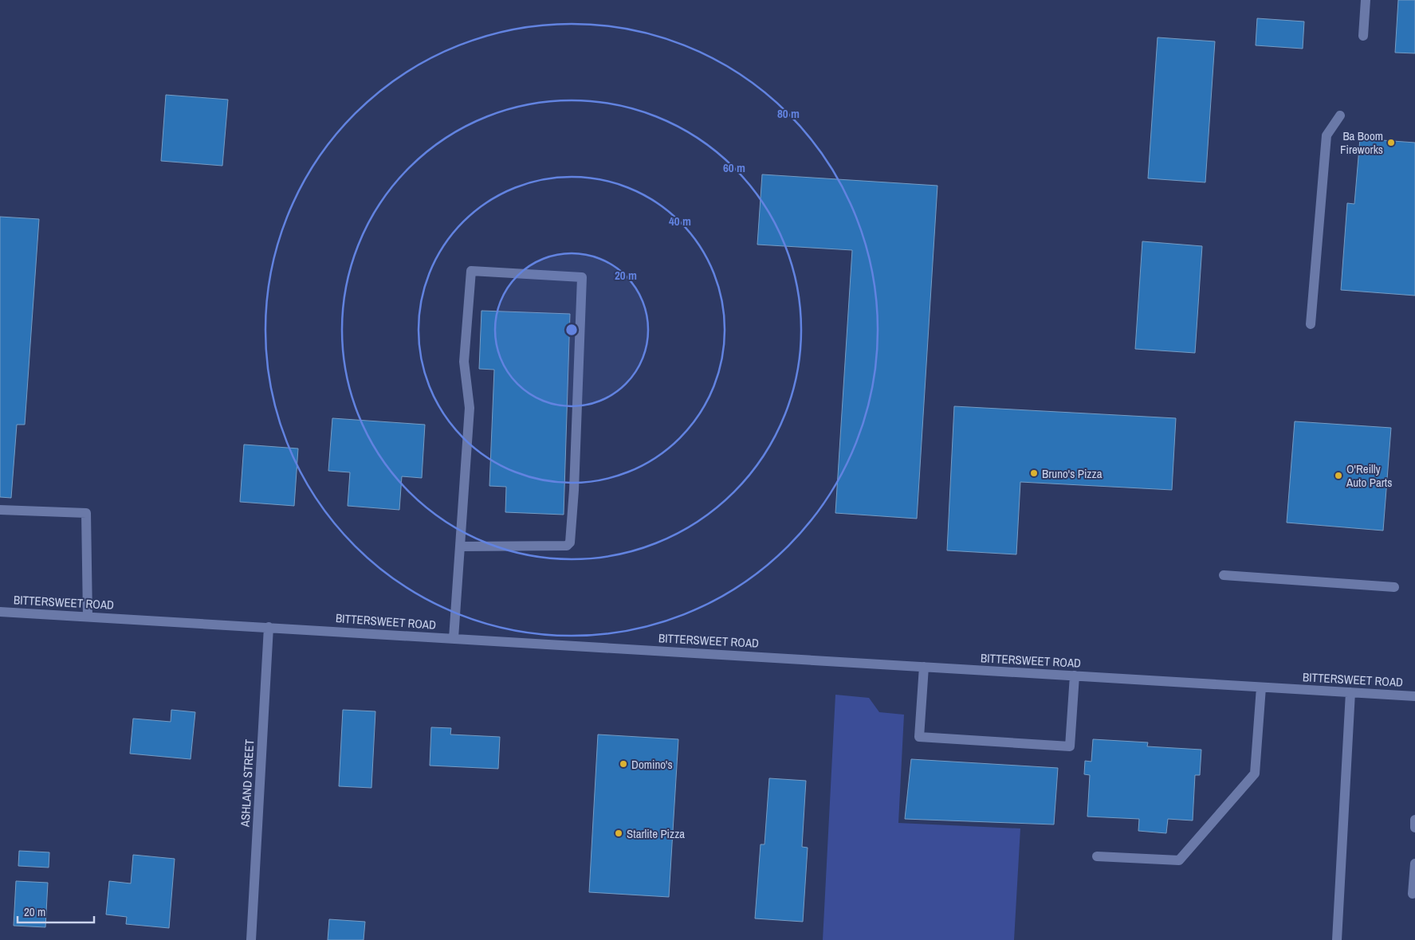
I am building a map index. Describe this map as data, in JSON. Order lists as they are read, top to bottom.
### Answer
{
  "streets": {
    "street": ["BITTERSWEET ROAD", "ASHLAND STREET"]
  },
  "crossings": [
    ["BITTERSWEET ROAD", "ASHLAND STREET"]
  ],
  "places": [
    "Ba Boom Fireworks",
    "Bruno's Pizza",
    "O'Reilly Auto Parts",
    "Domino's",
    "Starlite Pizza"
  ],
  "scale_bar": "20 m",
  "rings": [
    "80 m",
    "60 m",
    "40 m",
    "20 m"
  ]
}
